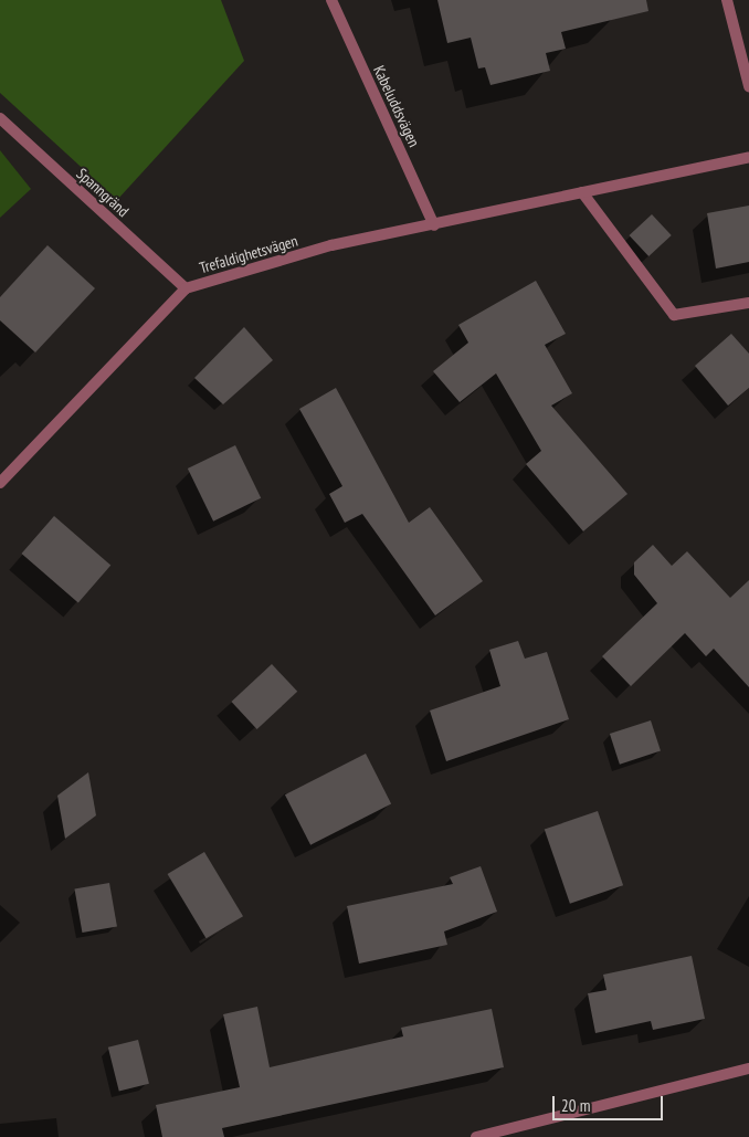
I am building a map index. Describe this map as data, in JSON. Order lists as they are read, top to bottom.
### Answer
{
  "streets": {
    "street": ["Kabeluddsvägen", "Spanngränd", "Trefaldighetsvägen"]
  },
  "crossings": [
    ["Kabeluddsvägen", "Trefaldighetsvägen"],
    ["Spanngränd", "Trefaldighetsvägen"]
  ],
  "scale_bar": "20 m"
}
